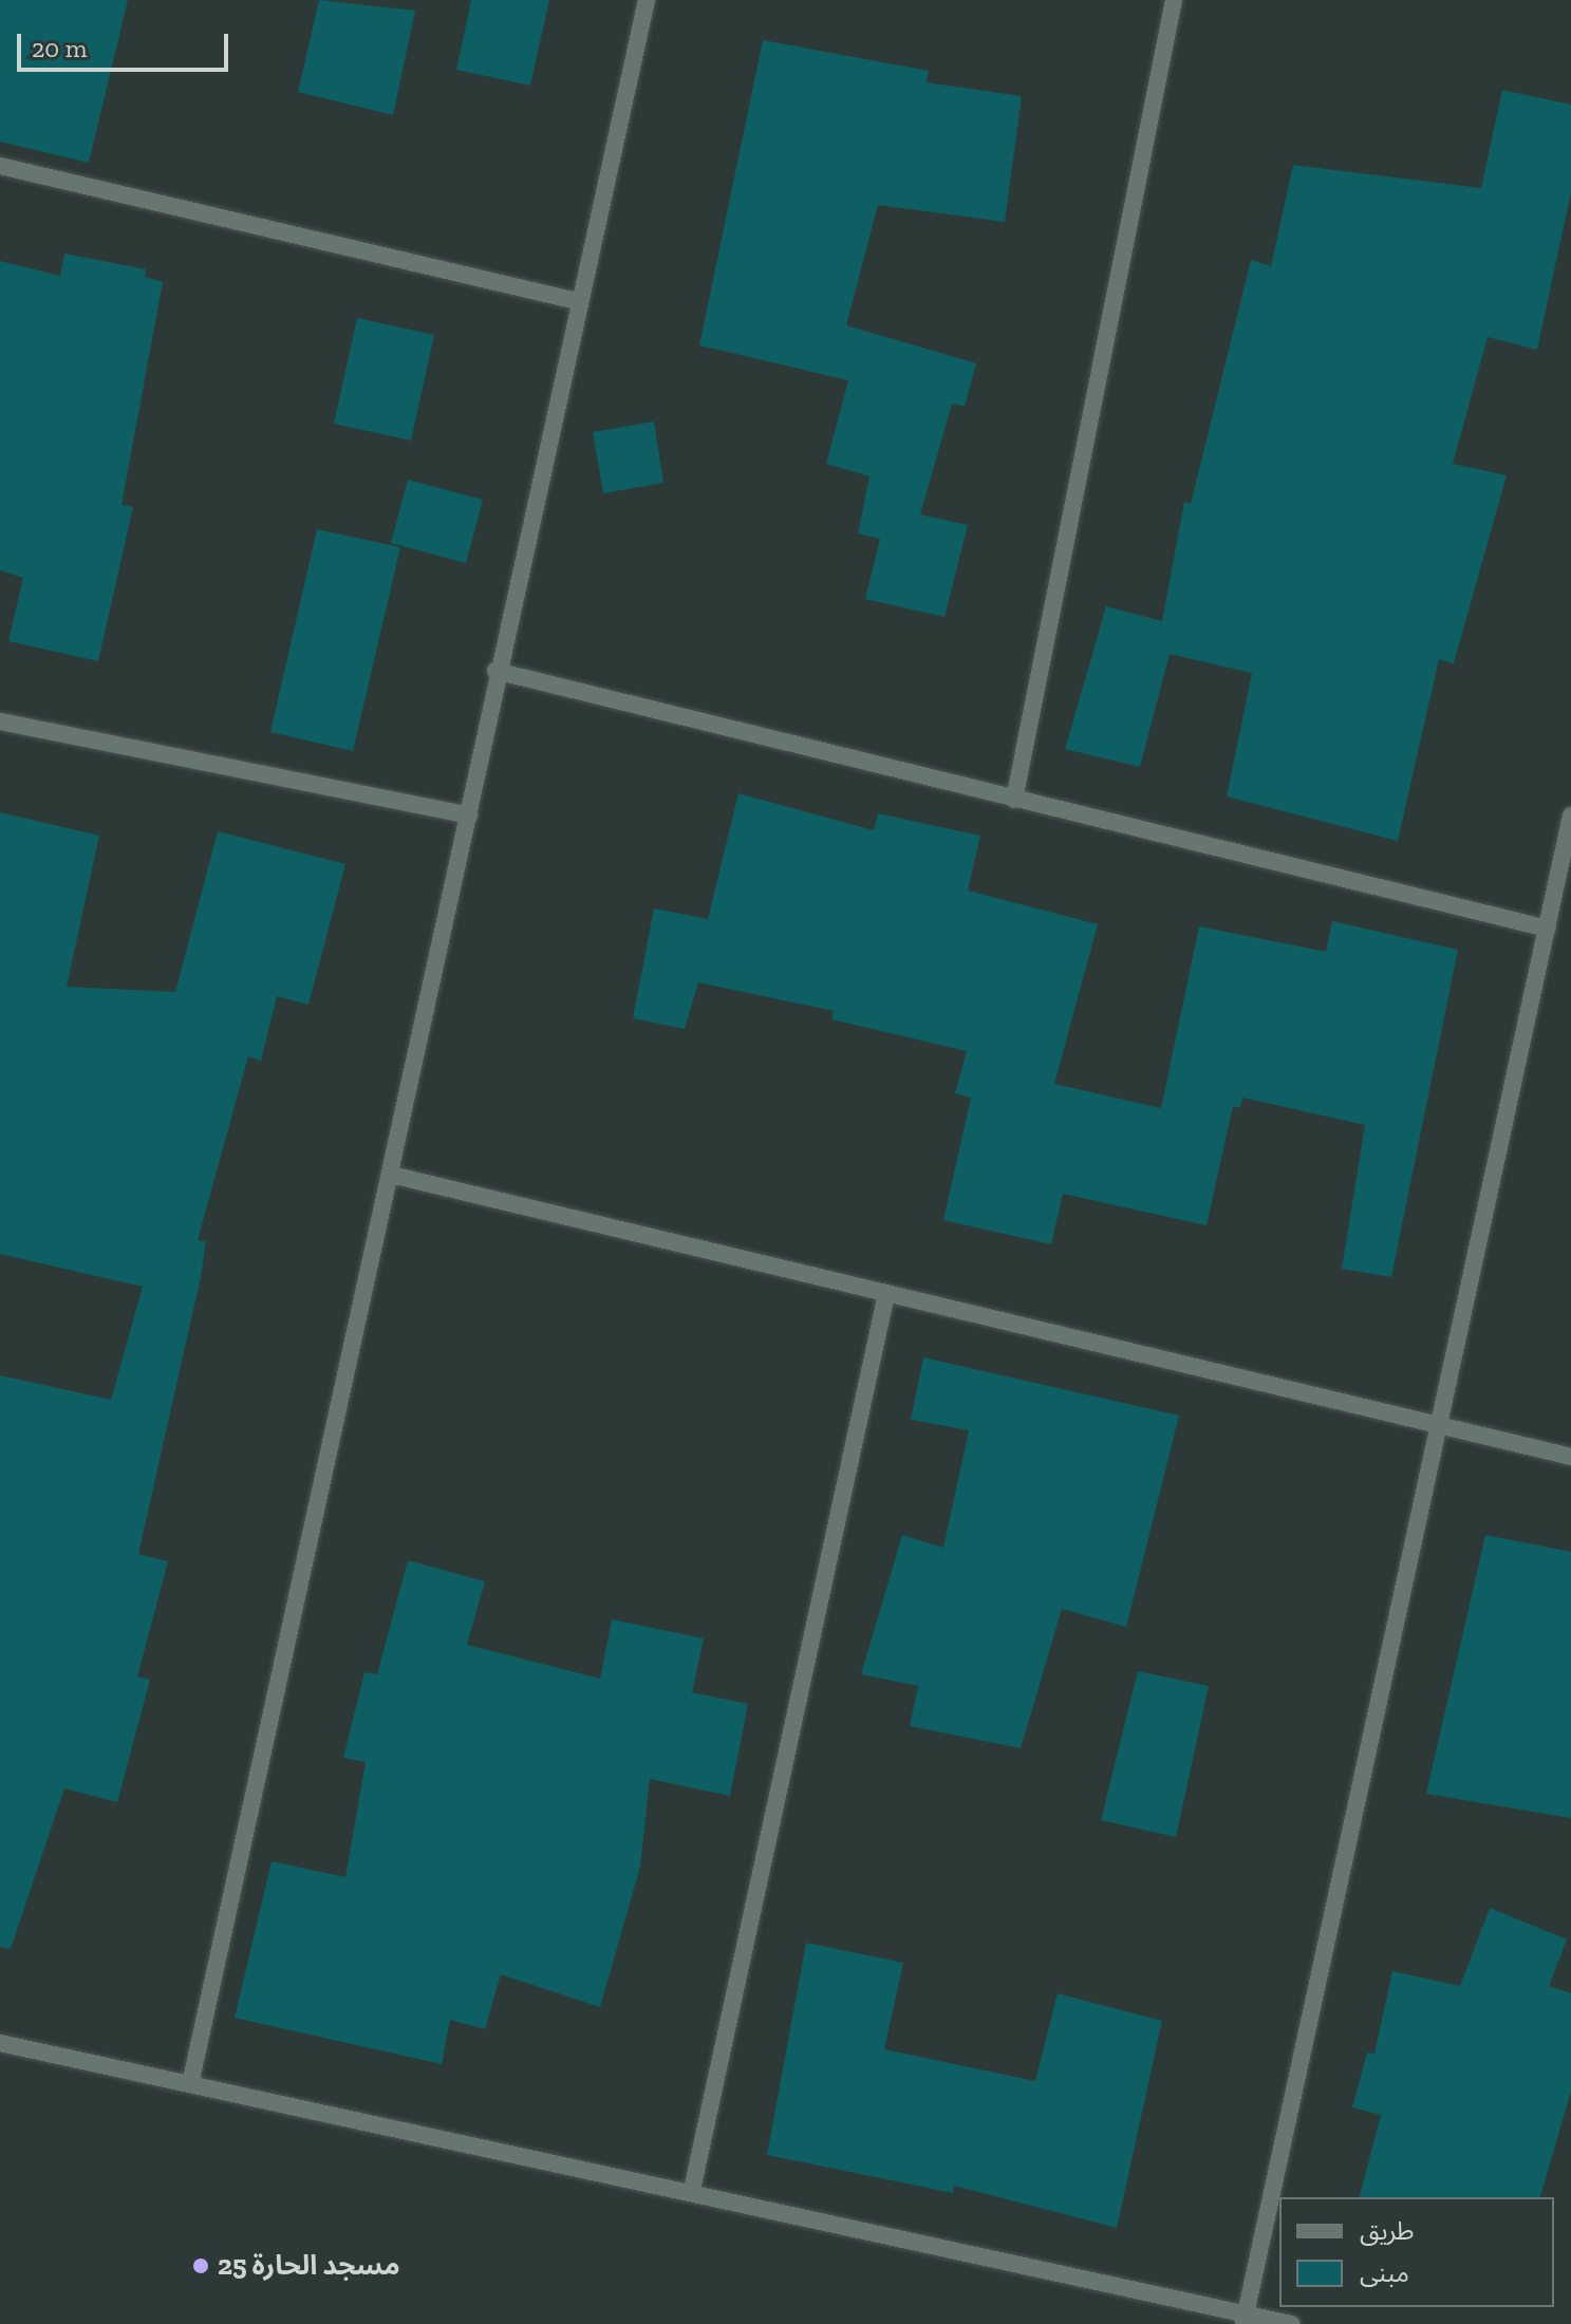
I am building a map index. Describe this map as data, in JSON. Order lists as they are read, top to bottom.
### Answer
{
  "places": ["مسجد الحارة 25"],
  "legend": ["طريق", "مبنى"],
  "scale_bar": "20 m"
}
